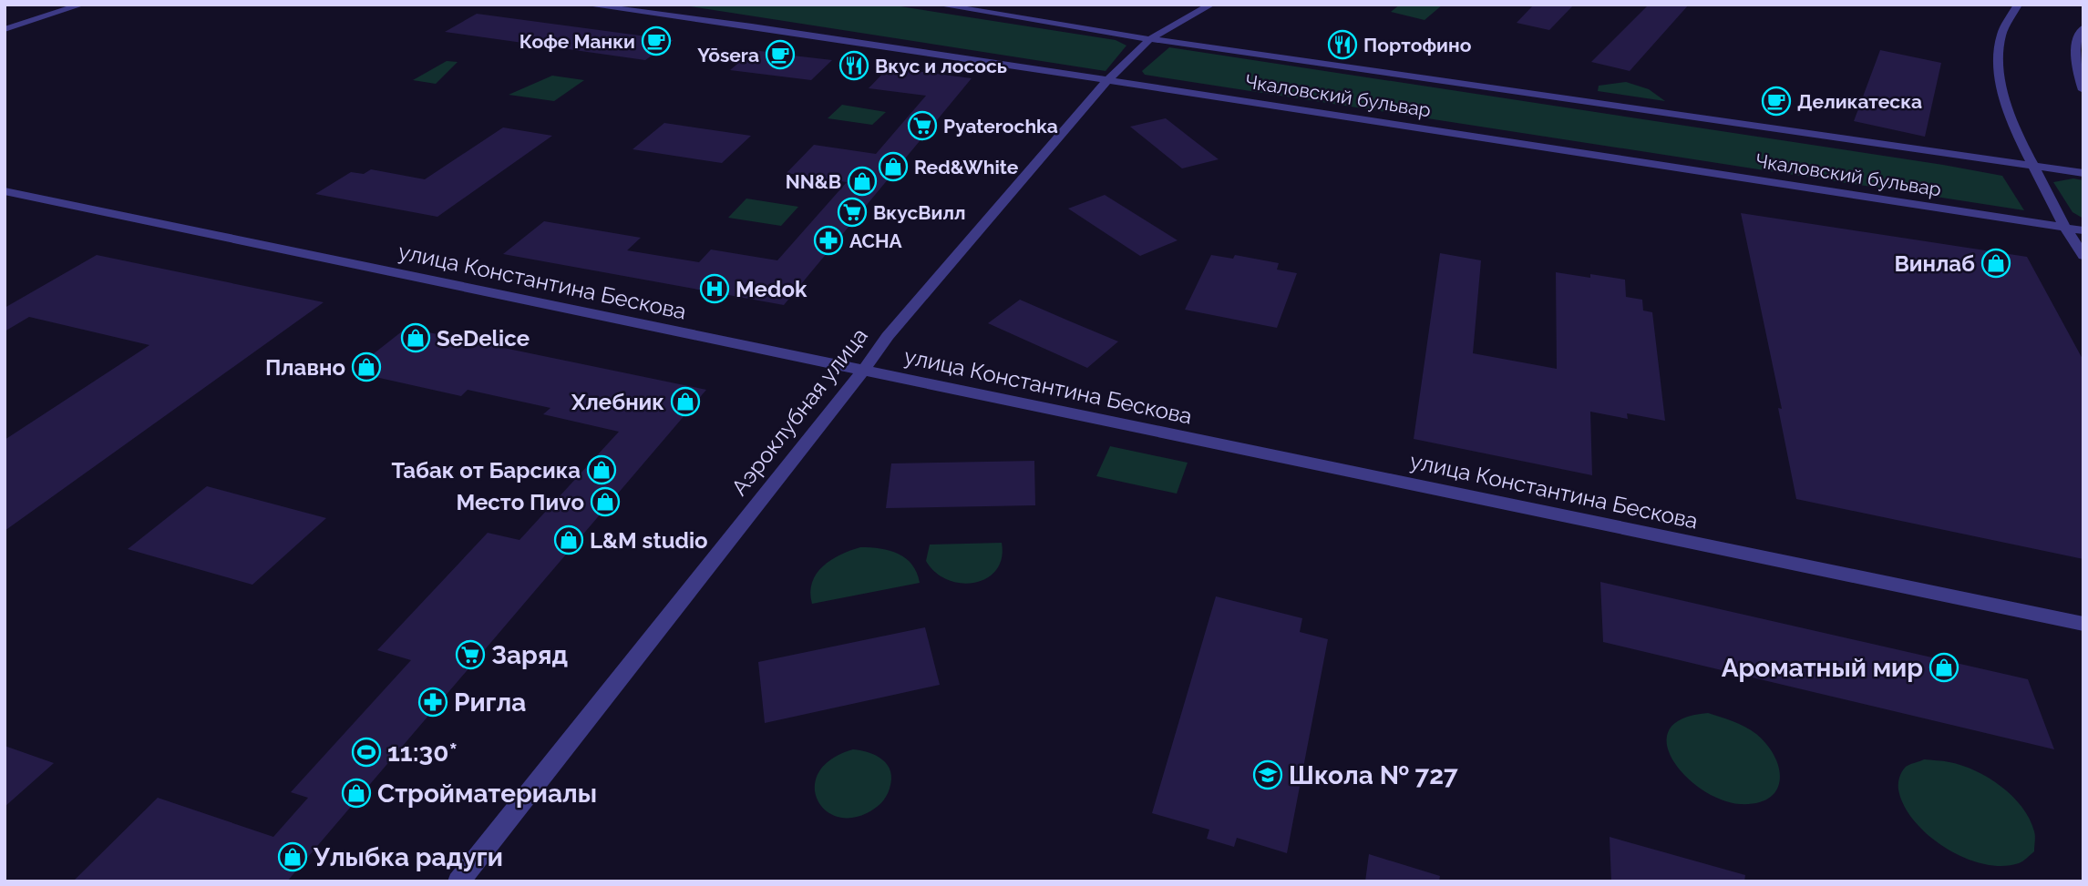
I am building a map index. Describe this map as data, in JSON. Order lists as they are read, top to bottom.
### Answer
{
  "streets": {
    "street": ["Чкаловский бульвар", "улица Константина Бескова", "Аэроклубная улица"]
  },
  "crossings": [
    ["Чкаловский бульвар", "Аэроклубная улица"],
    ["улица Константина Бескова", "Аэроклубная улица"]
  ],
  "places": {
    "cafe": ["Кофе Манки", "Yōsera", "Деликатеска"],
    "restaurant": ["Портофино", "Вкус и лосось"],
    "supermarket": ["Pyaterochka", "ВкусВилл", "Заряд"],
    "shop": [
      "Red&White",
      "NN&B",
      "Винлаб",
      "SeDelice",
      "Плавно",
      "Хлебник",
      "Табак от Барсика",
      "Место Пиvо",
      "L&M studio",
      "Ароматный мир",
      "Стройматериалы",
      "Улыбка радуги"
    ],
    "pharmacy": ["АСНА", "Ригла"],
    "hospital": ["Medok"],
    "sports": ["11:30*"],
    "school or university": ["Школа № 727"]
  }
}
